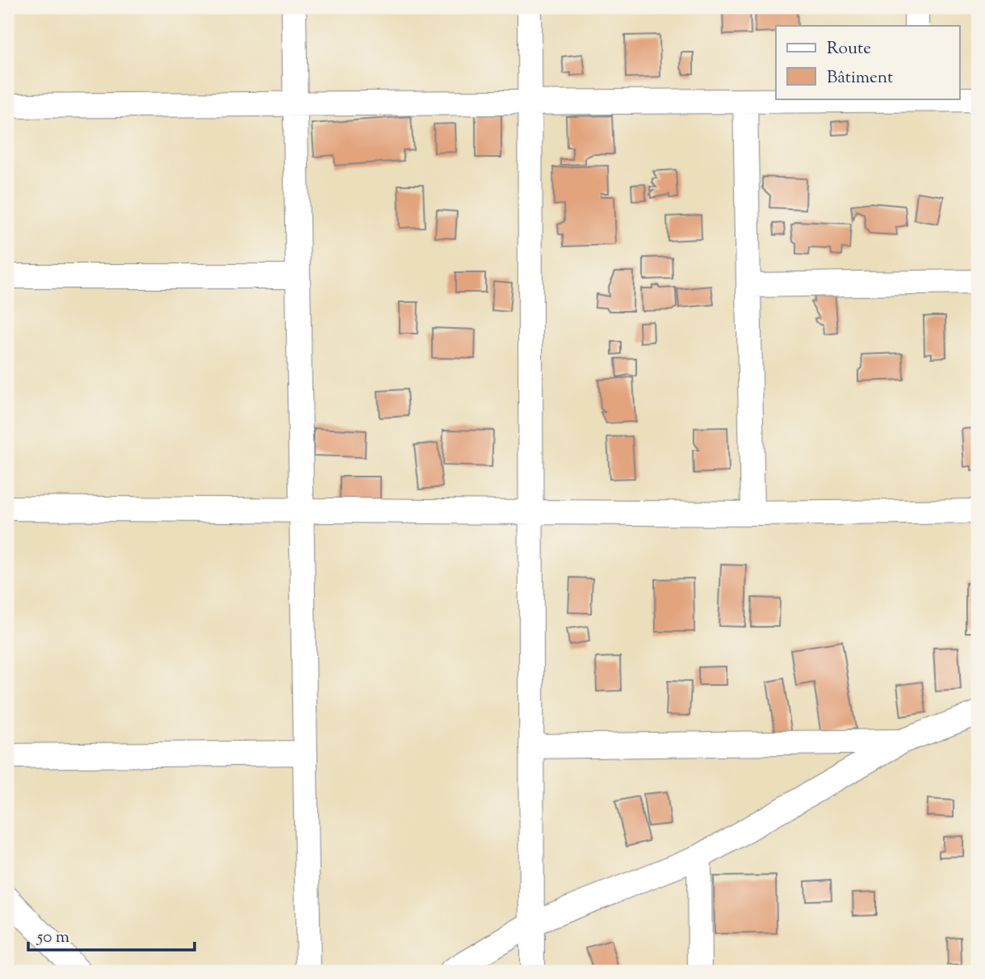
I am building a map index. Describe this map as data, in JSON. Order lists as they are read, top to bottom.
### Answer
{
  "legend": ["Route", "Bâtiment"],
  "scale_bar": "50 m"
}
